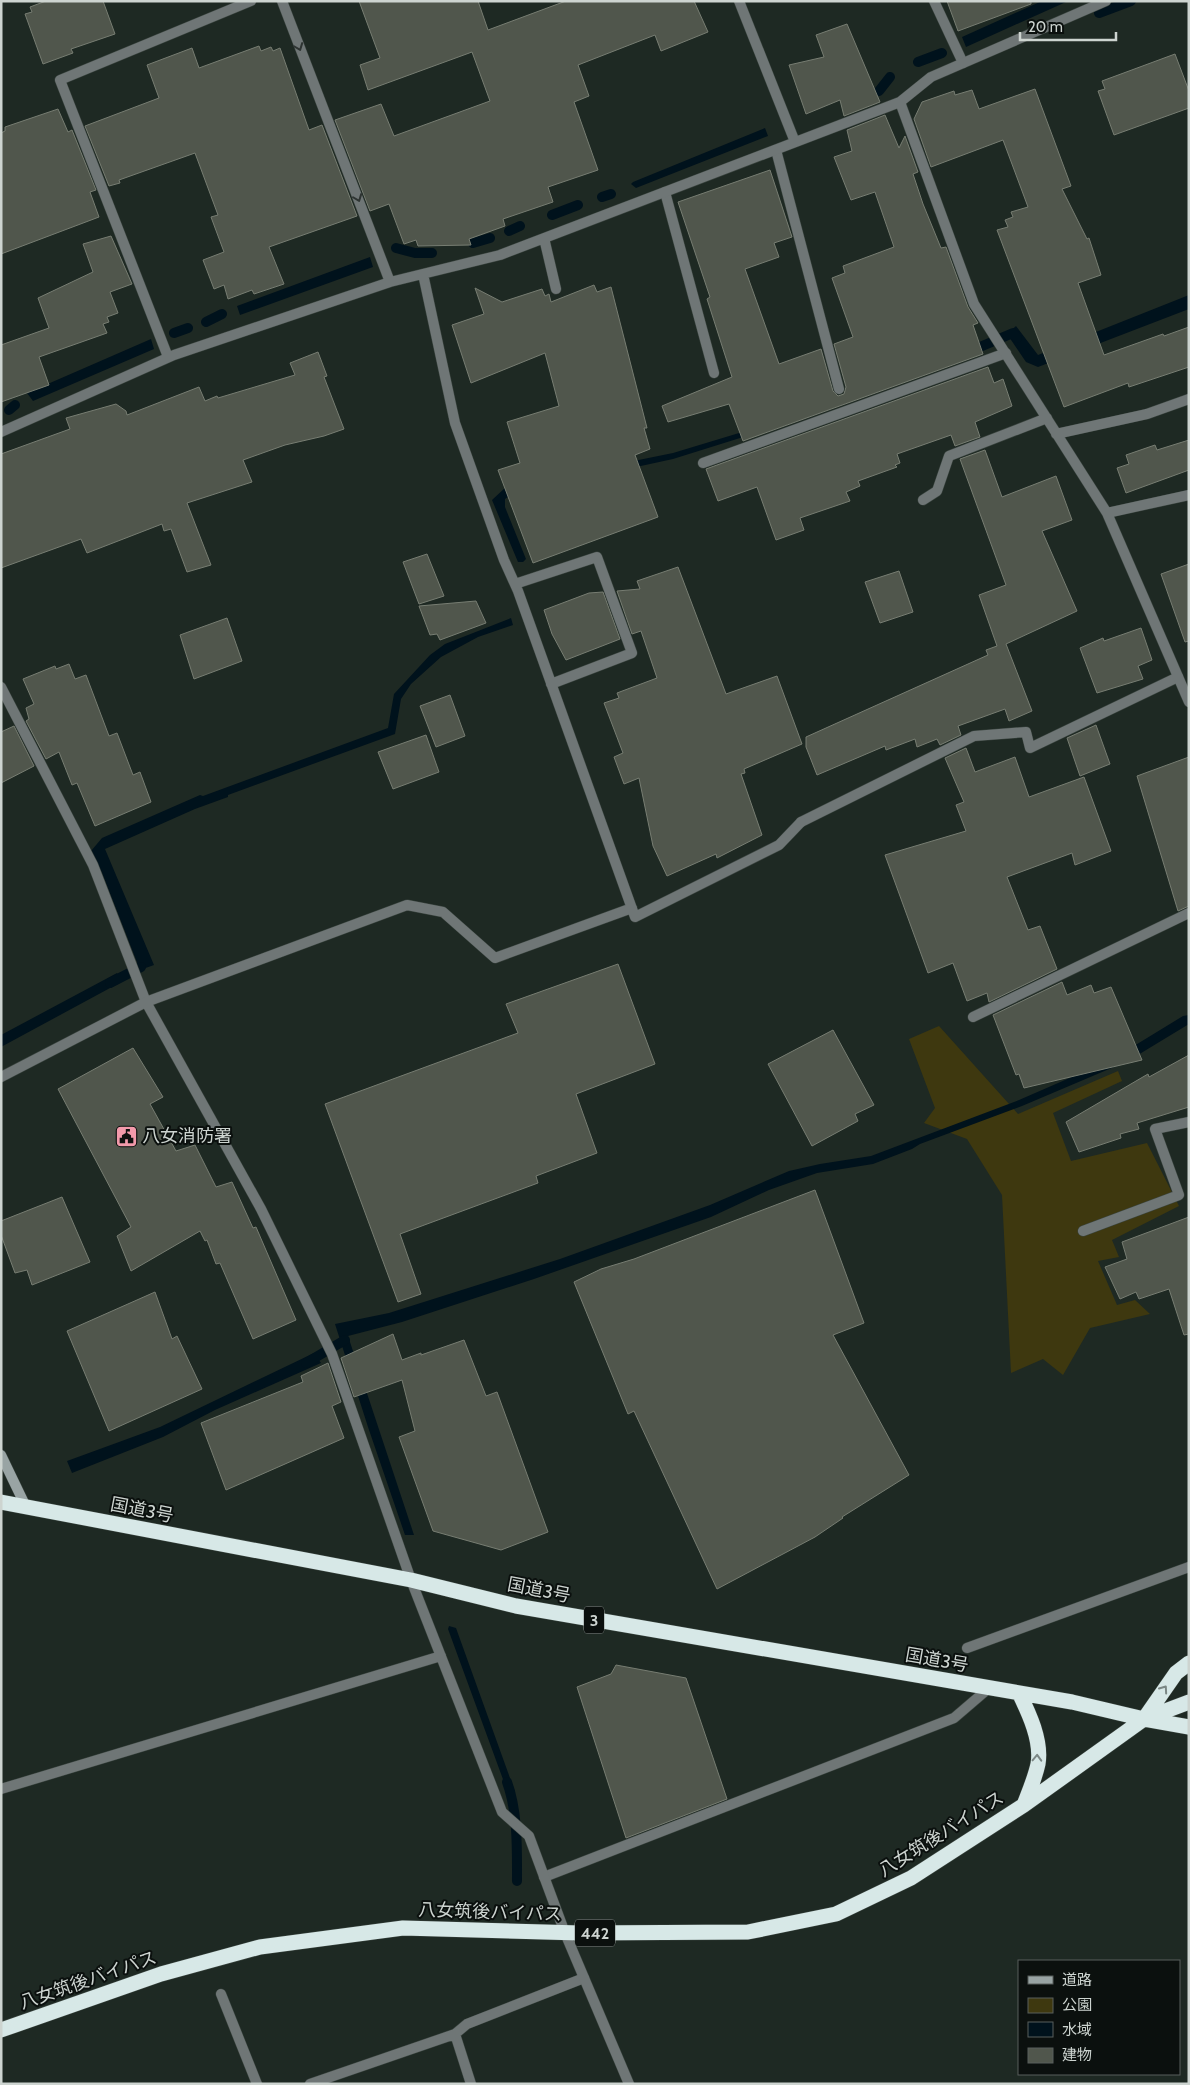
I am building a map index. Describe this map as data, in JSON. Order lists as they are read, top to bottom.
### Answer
{
  "streets": {
    "highway": [
      "国道3号",
      "3",
      "八女筑後バイパス",
      "442"
    ]
  },
  "crossings": [
    ["国道3号", "八女筑後バイパス"]
  ],
  "places": {
    "public building": ["八女消防署"]
  },
  "legend": [
    "道路",
    "公園",
    "水域",
    "建物"
  ],
  "scale_bar": "20 m"
}
